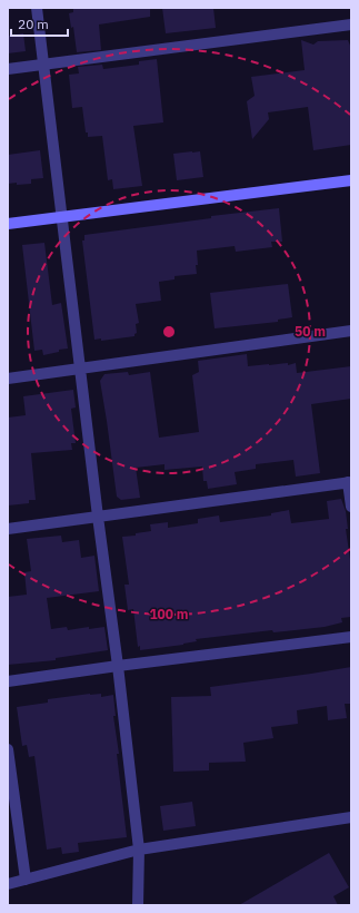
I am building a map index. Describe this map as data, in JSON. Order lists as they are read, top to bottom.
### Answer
{
  "scale_bar": "20 m",
  "rings": ["50 m", "100 m"]
}
